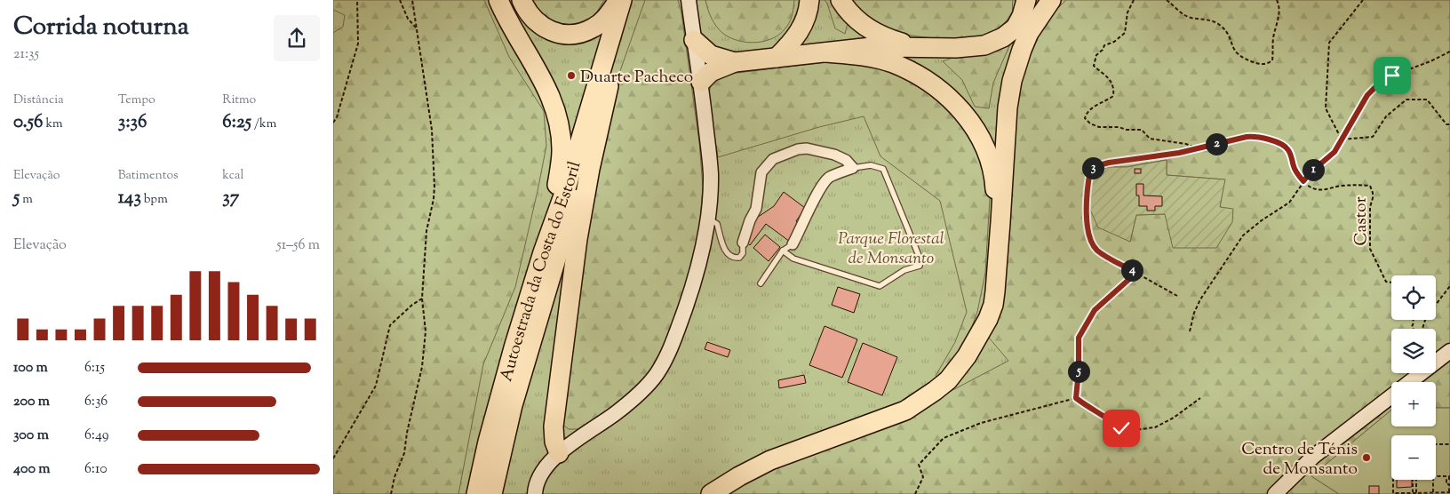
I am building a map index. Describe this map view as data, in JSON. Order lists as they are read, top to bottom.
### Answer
{
  "streets": {
    "highway": ["Autoestrada da Costa do Estoril"],
    "path": ["Castor"]
  },
  "parks": ["Parque Florestal de Monsanto"],
  "places": ["Duarte Pacheco", "Centro de Ténis de Monsanto"],
  "page": {
    "heading": ["Corrida noturna", "21:35"],
    "stats": [
      ["Distância", "0.56 km"],
      ["Tempo", "3:36"],
      ["Ritmo", "6:25 /km"],
      ["Elevação", "5 m"],
      ["Batimentos", "143 bpm"],
      ["kcal", "37"]
    ],
    "pins": [
      "2",
      "3",
      "1",
      "4",
      "5"
    ],
    "chart": ["Elevação", "51–56 m"],
    "map_buttons": ["+", "−"],
    "list": [
      {
        "name": "100 m",
        "note": "6:15"
      },
      {
        "name": "200 m",
        "note": "6:36"
      },
      {
        "name": "300 m",
        "note": "6:49"
      },
      {
        "name": "400 m",
        "note": "6:10"
      }
    ]
  }
}
